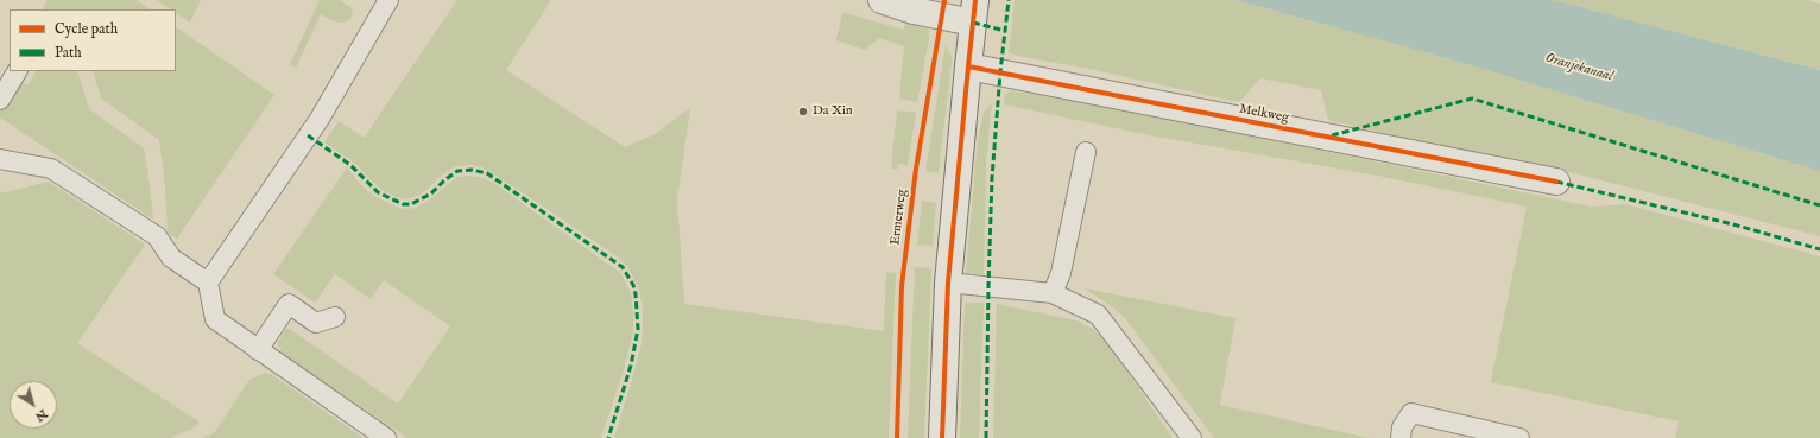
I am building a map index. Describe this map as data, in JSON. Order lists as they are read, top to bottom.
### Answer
{
  "streets": {
    "street": ["Melkweg"],
    "cycle path": ["Ermerweg"]
  },
  "water": ["Oranjekanaal"],
  "places": ["Da Xin"],
  "legend": ["Cycle path", "Path"],
  "north": "bottom right"
}
